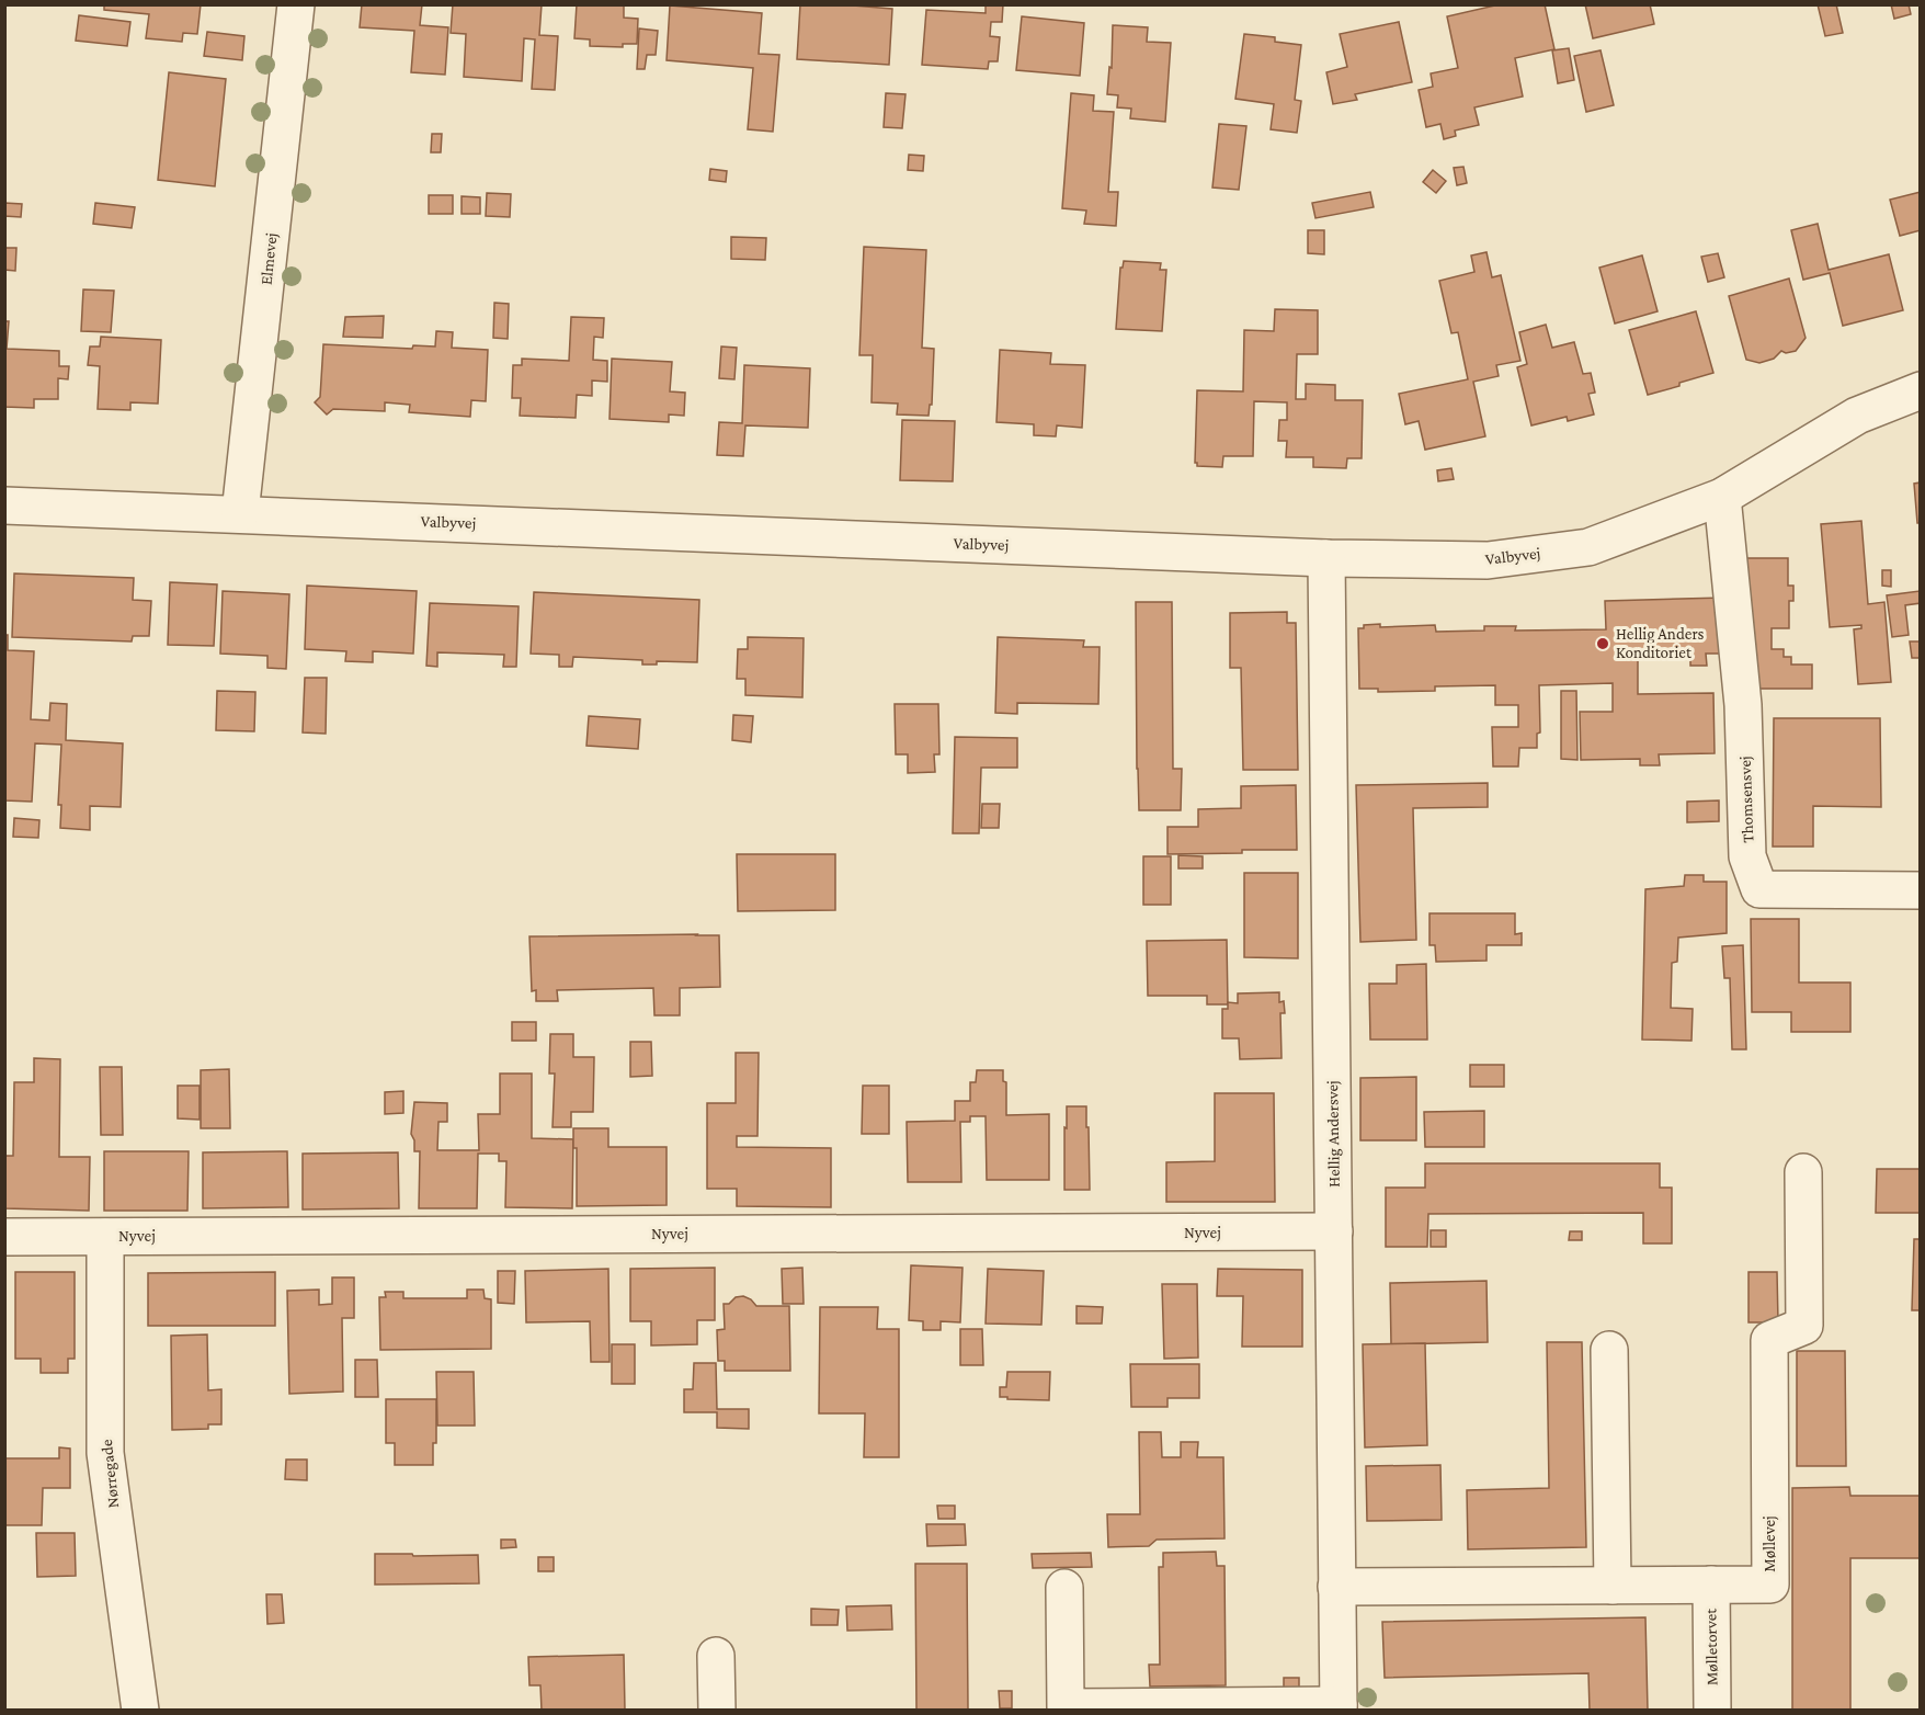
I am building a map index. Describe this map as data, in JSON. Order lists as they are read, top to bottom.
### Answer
{
  "streets": {
    "street": [
      "Elmevej",
      "Valbyvej",
      "Thomsensvej",
      "Hellig Andersvej",
      "Nyvej",
      "Nørregade",
      "Møllevej",
      "Mølletorvet"
    ]
  },
  "crossings": [
    ["Elmevej", "Valbyvej"],
    ["Valbyvej", "Thomsensvej"],
    ["Valbyvej", "Hellig Andersvej"],
    ["Hellig Andersvej", "Nyvej"],
    ["Hellig Andersvej", "Møllevej"],
    ["Nyvej", "Nørregade"],
    ["Møllevej", "Mølletorvet"]
  ],
  "places": ["Hellig Anders Konditoriet"]
}
